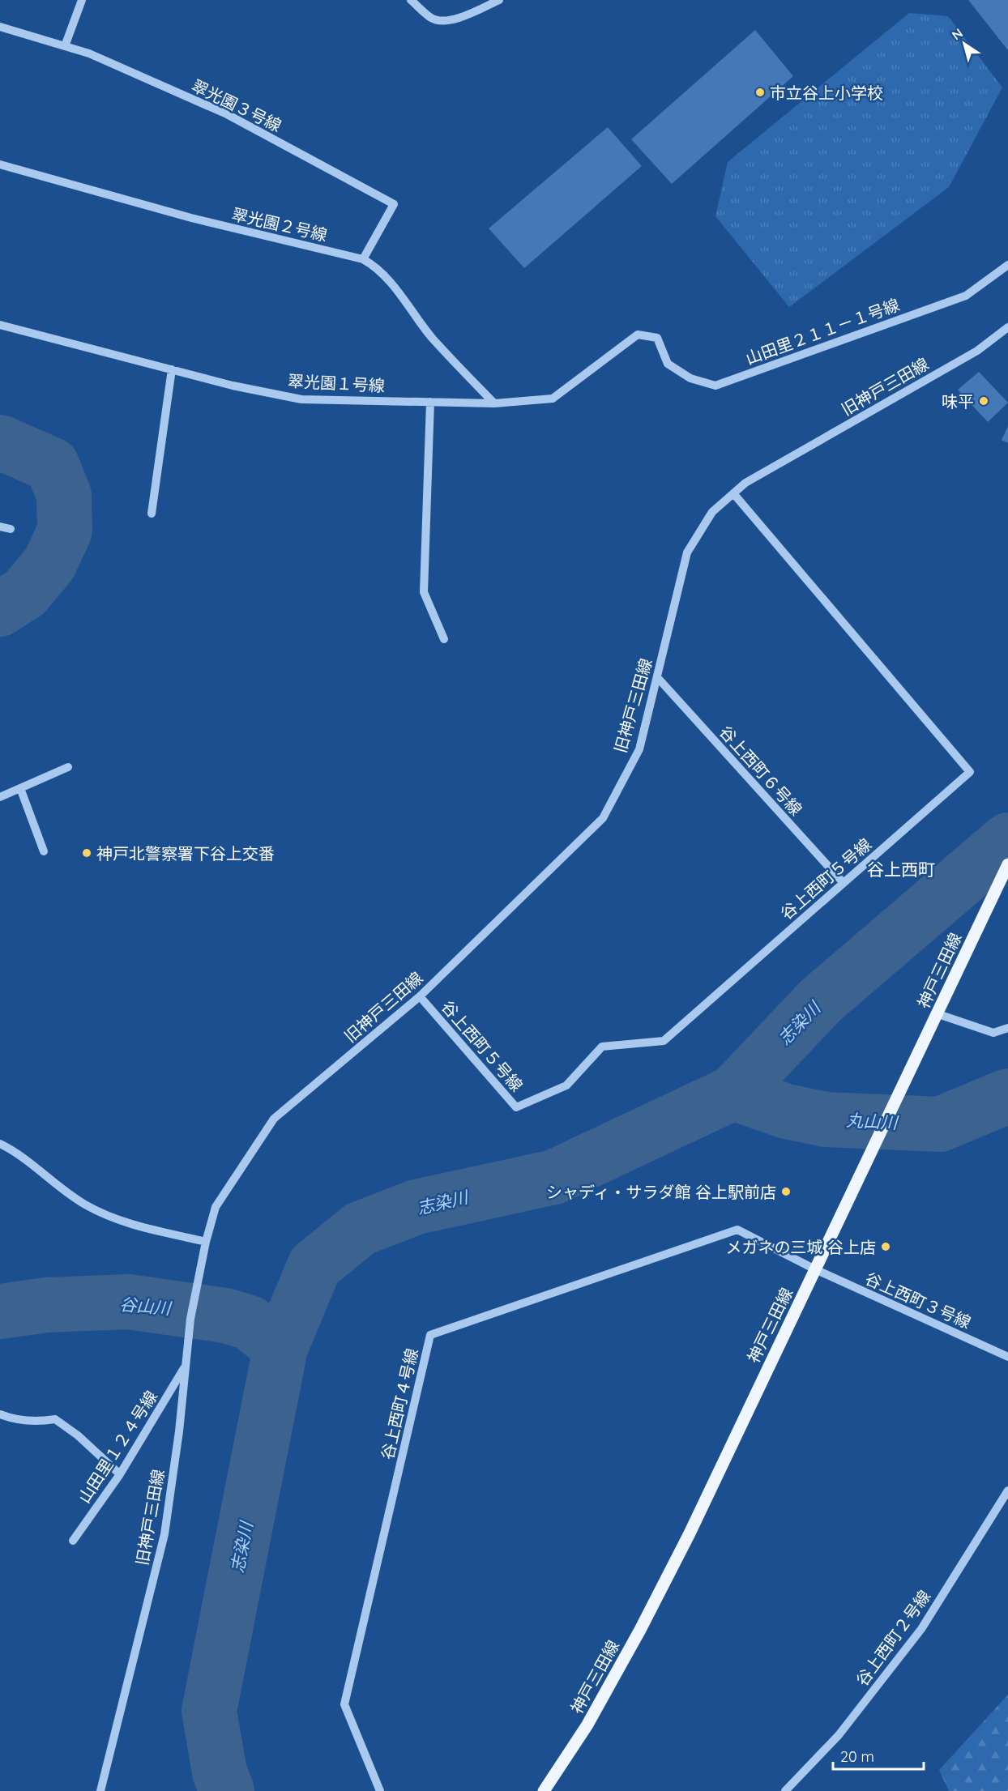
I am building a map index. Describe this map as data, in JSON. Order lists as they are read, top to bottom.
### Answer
{
  "streets": {
    "main road": ["神戸三田線"],
    "street": [
      "翠光園３号線",
      "翠光園２号線",
      "山田里２１１－１号線",
      "翠光園１号線",
      "旧神戸三田線",
      "谷上西町６号線",
      "谷上西町５号線",
      "谷上西町３号線",
      "谷上西町４号線",
      "山田里１２４号線",
      "谷上西町２号線"
    ]
  },
  "crossings": [
    ["翠光園３号線", "翠光園２号線"],
    ["翠光園２号線", "翠光園１号線"],
    ["山田里２１１－１号線", "翠光園１号線"],
    ["旧神戸三田線", "谷上西町６号線"],
    ["旧神戸三田線", "谷上西町５号線"],
    ["旧神戸三田線", "山田里１２４号線"],
    ["谷上西町６号線", "谷上西町５号線"],
    ["神戸三田線", "谷上西町３号線"],
    ["神戸三田線", "谷上西町４号線"],
    ["谷上西町３号線", "谷上西町４号線"]
  ],
  "districts": ["谷上西町"],
  "water": ["志染川", "丸山川", "谷山川"],
  "places": [
    "市立谷上小学校",
    "味平",
    "神戸北警察署下谷上交番",
    "シャディ・サラダ館 谷上駅前店",
    "メガネの三城 谷上店"
  ],
  "scale_bar": "20 m",
  "north": "top left"
}
